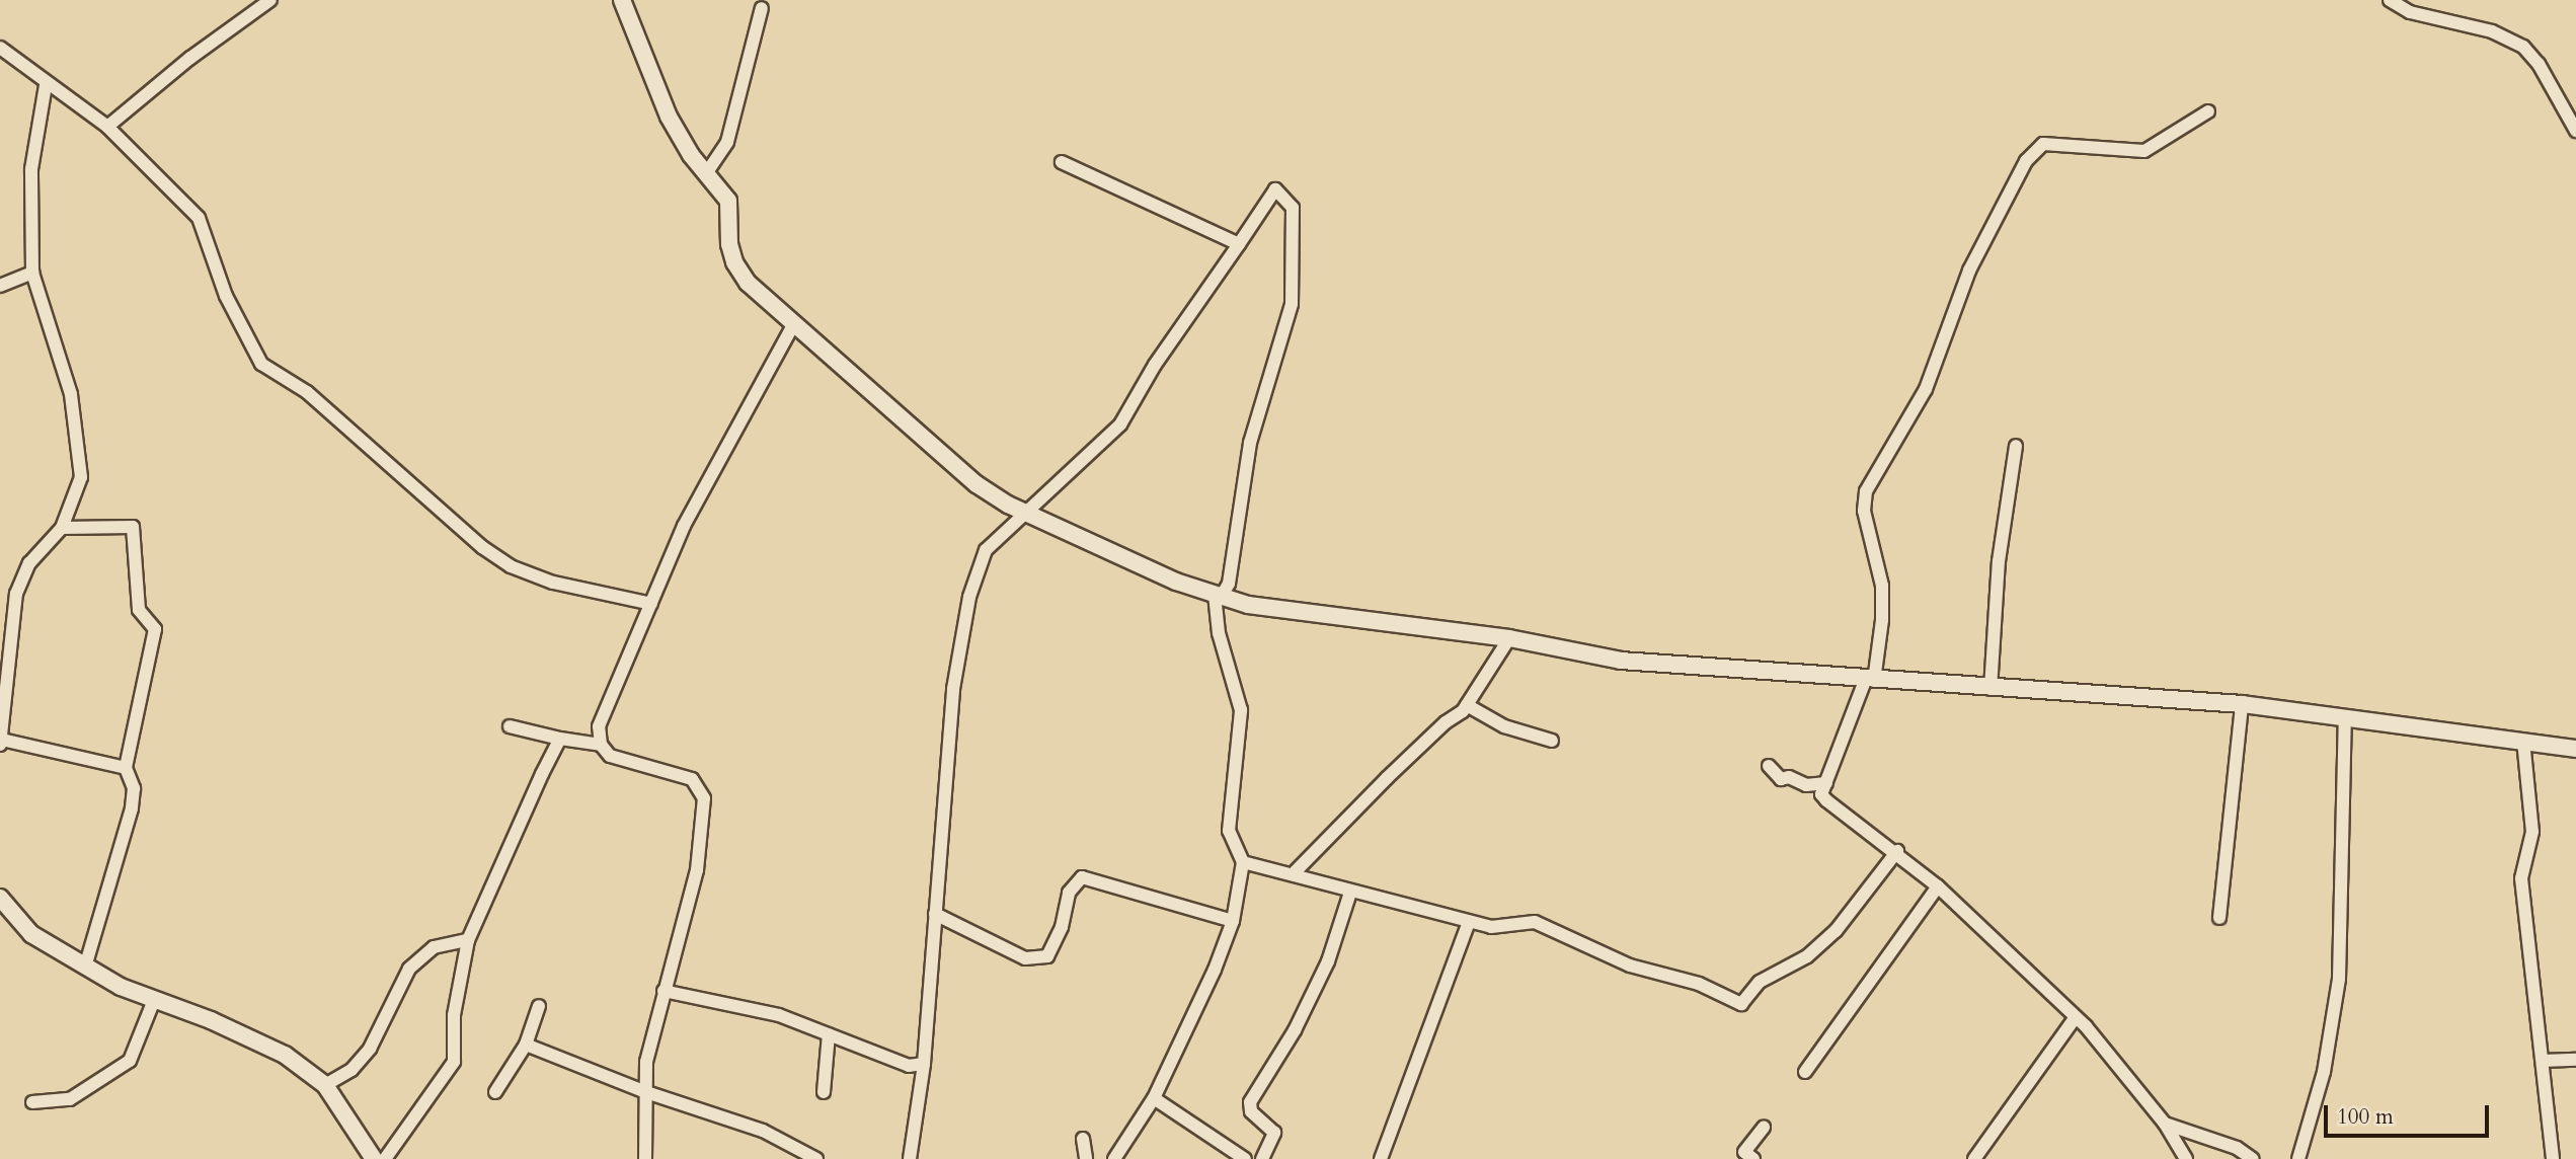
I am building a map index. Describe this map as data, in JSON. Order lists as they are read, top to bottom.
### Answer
{
  "scale_bar": "100 m"
}
